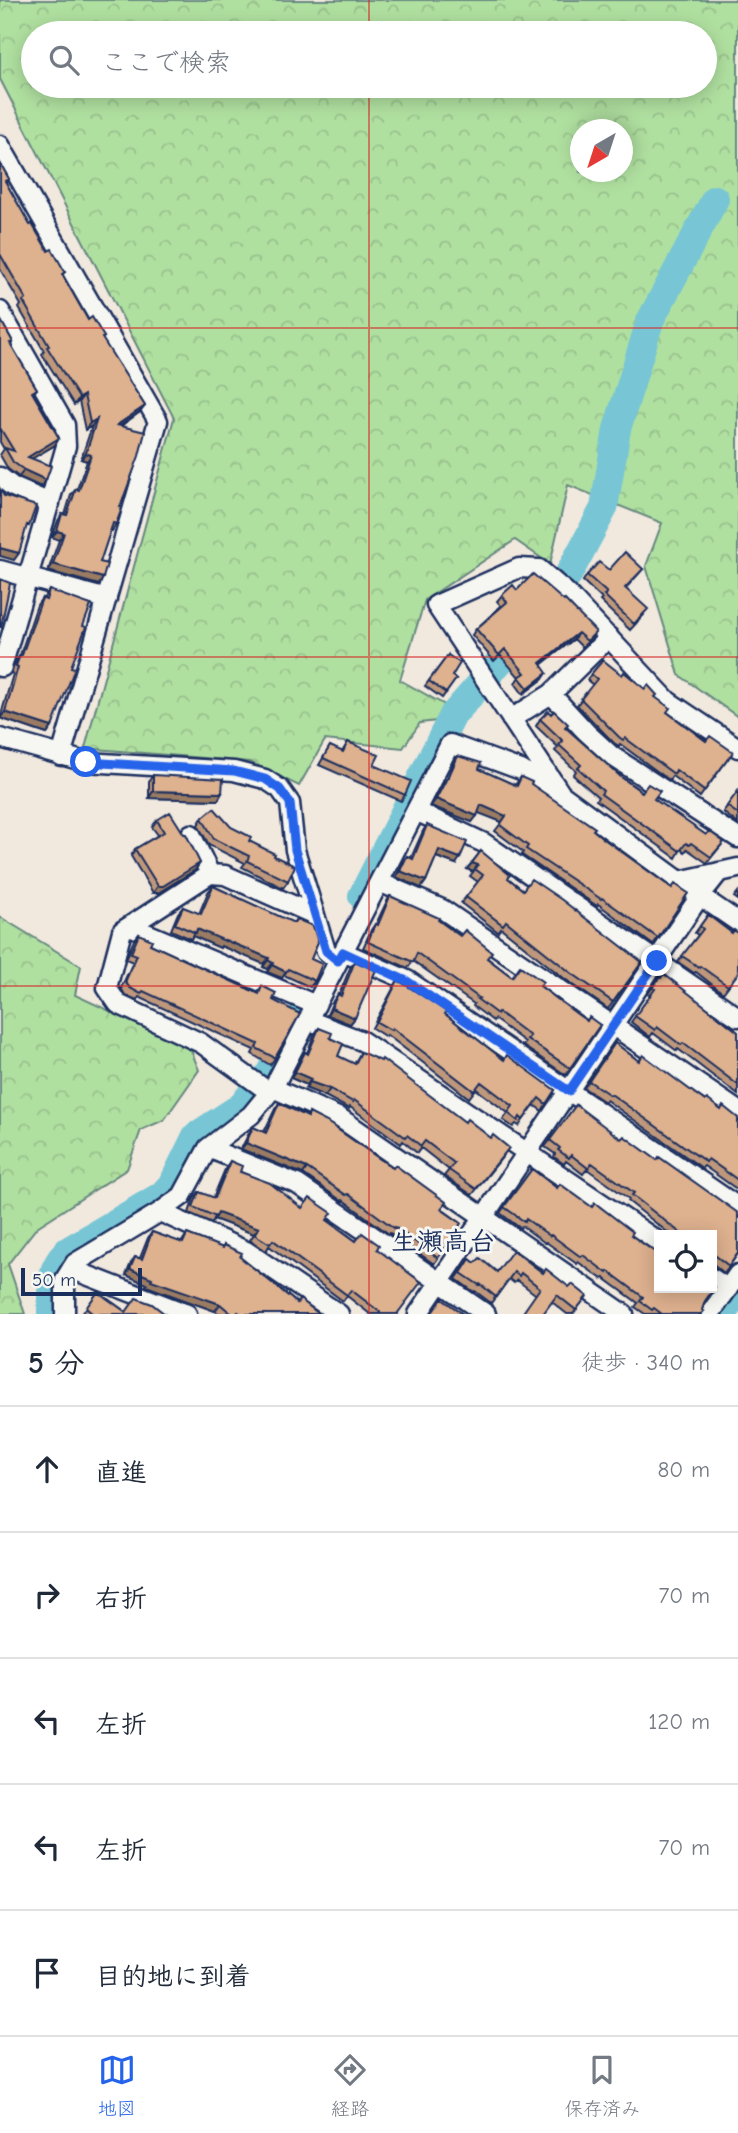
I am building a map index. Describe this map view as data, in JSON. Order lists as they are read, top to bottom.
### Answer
{
  "districts": ["生瀬高台"],
  "scale_bar": "50 m",
  "north": "bottom left",
  "page": {
    "search": "ここで検索",
    "scale": "50 m",
    "heading": ["5 分", "徒歩 · 340 m"],
    "list": [
      ["直進", "80 m"],
      ["右折", "70 m"],
      ["左折", "120 m"],
      ["左折", "70 m"],
      "目的地に到着"
    ],
    "nav": ["地図", "経路", "保存済み"]
  }
}
